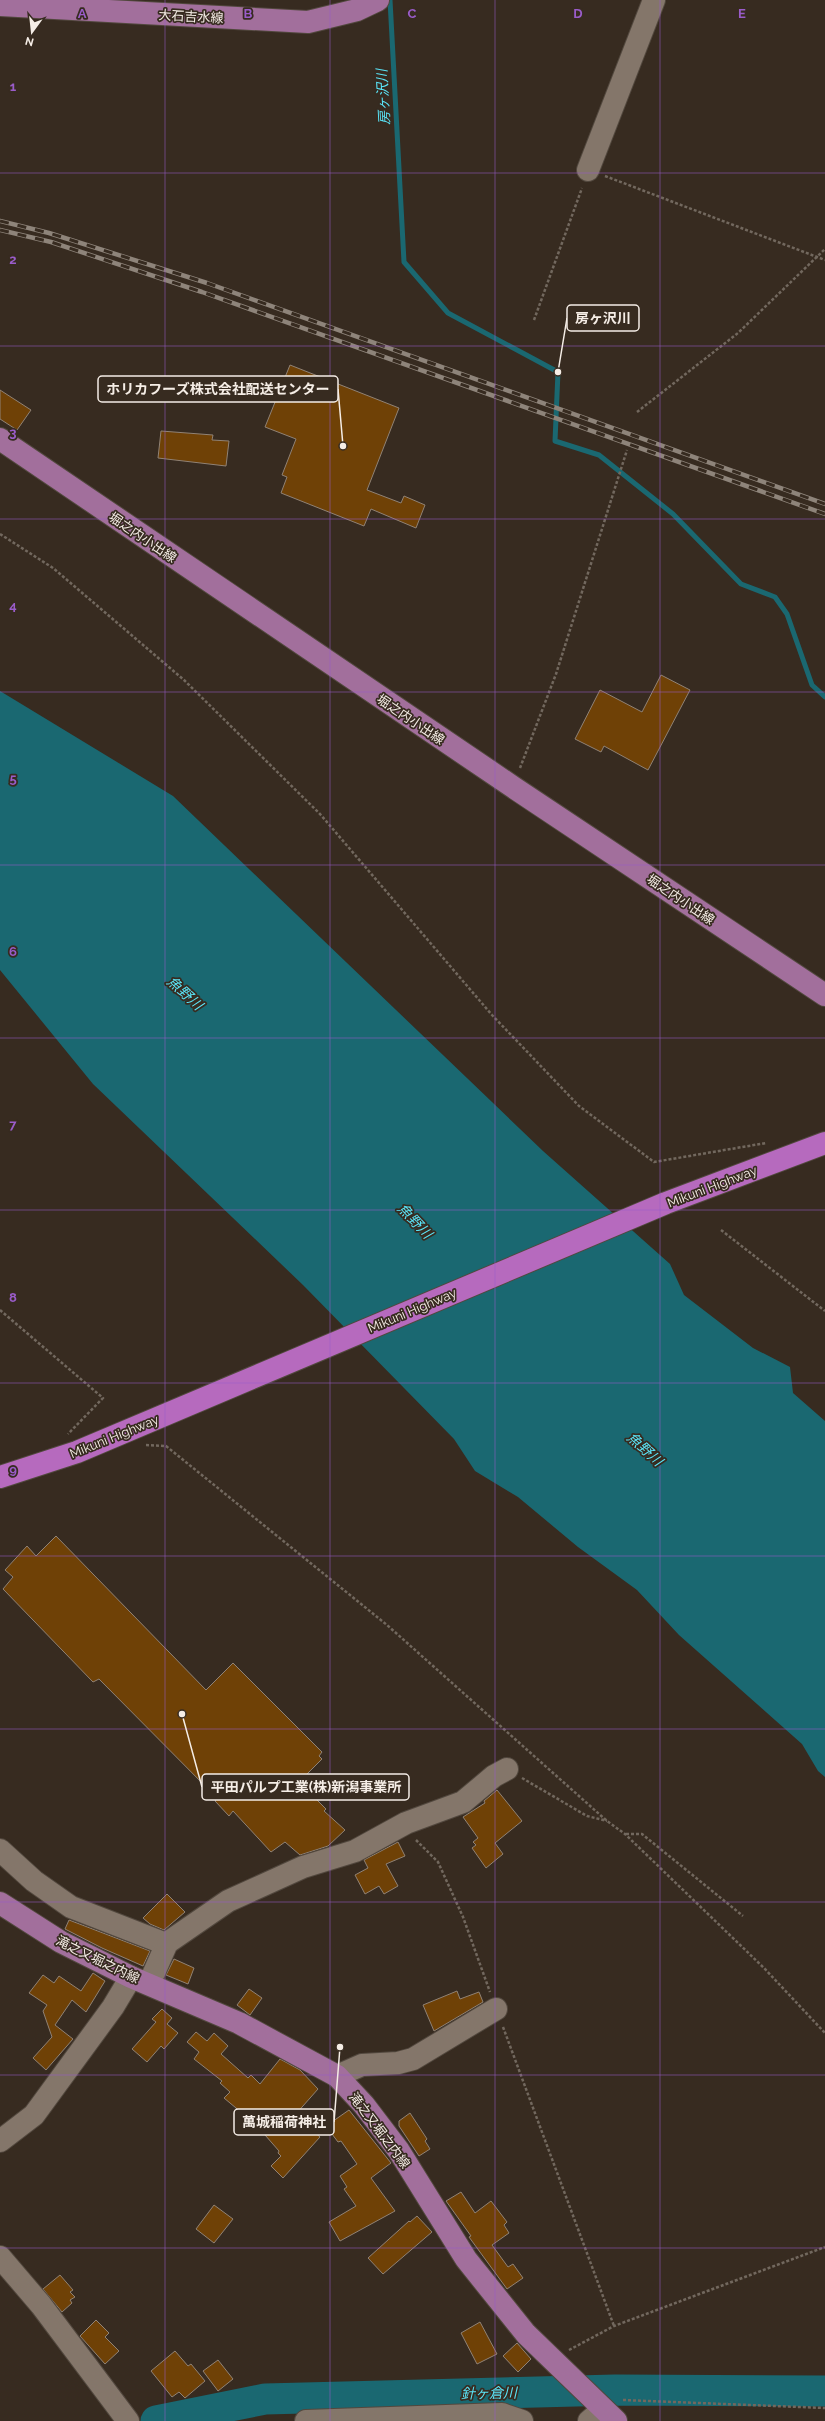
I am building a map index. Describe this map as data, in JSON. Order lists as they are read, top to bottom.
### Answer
{
  "streets": {
    "highway": ["Mikuni Highway"],
    "main road": ["大石吉水線", "堀之内小出線", "滝之又堀之内線"]
  },
  "water": ["房ヶ沢川", "魚野川", "針ヶ倉川"],
  "places": [
    "房ヶ沢川",
    "ホリカフーズ株式会社配送センター",
    "平田パルプ工業(株)新潟事業所",
    "萬城稲荷神社"
  ],
  "north": "bottom",
  "grid": {
    "columns": [
      "A",
      "B",
      "C",
      "D",
      "E"
    ],
    "rows": [
      "1",
      "2",
      "3",
      "4",
      "5",
      "6",
      "7",
      "8",
      "9"
    ]
  }
}
